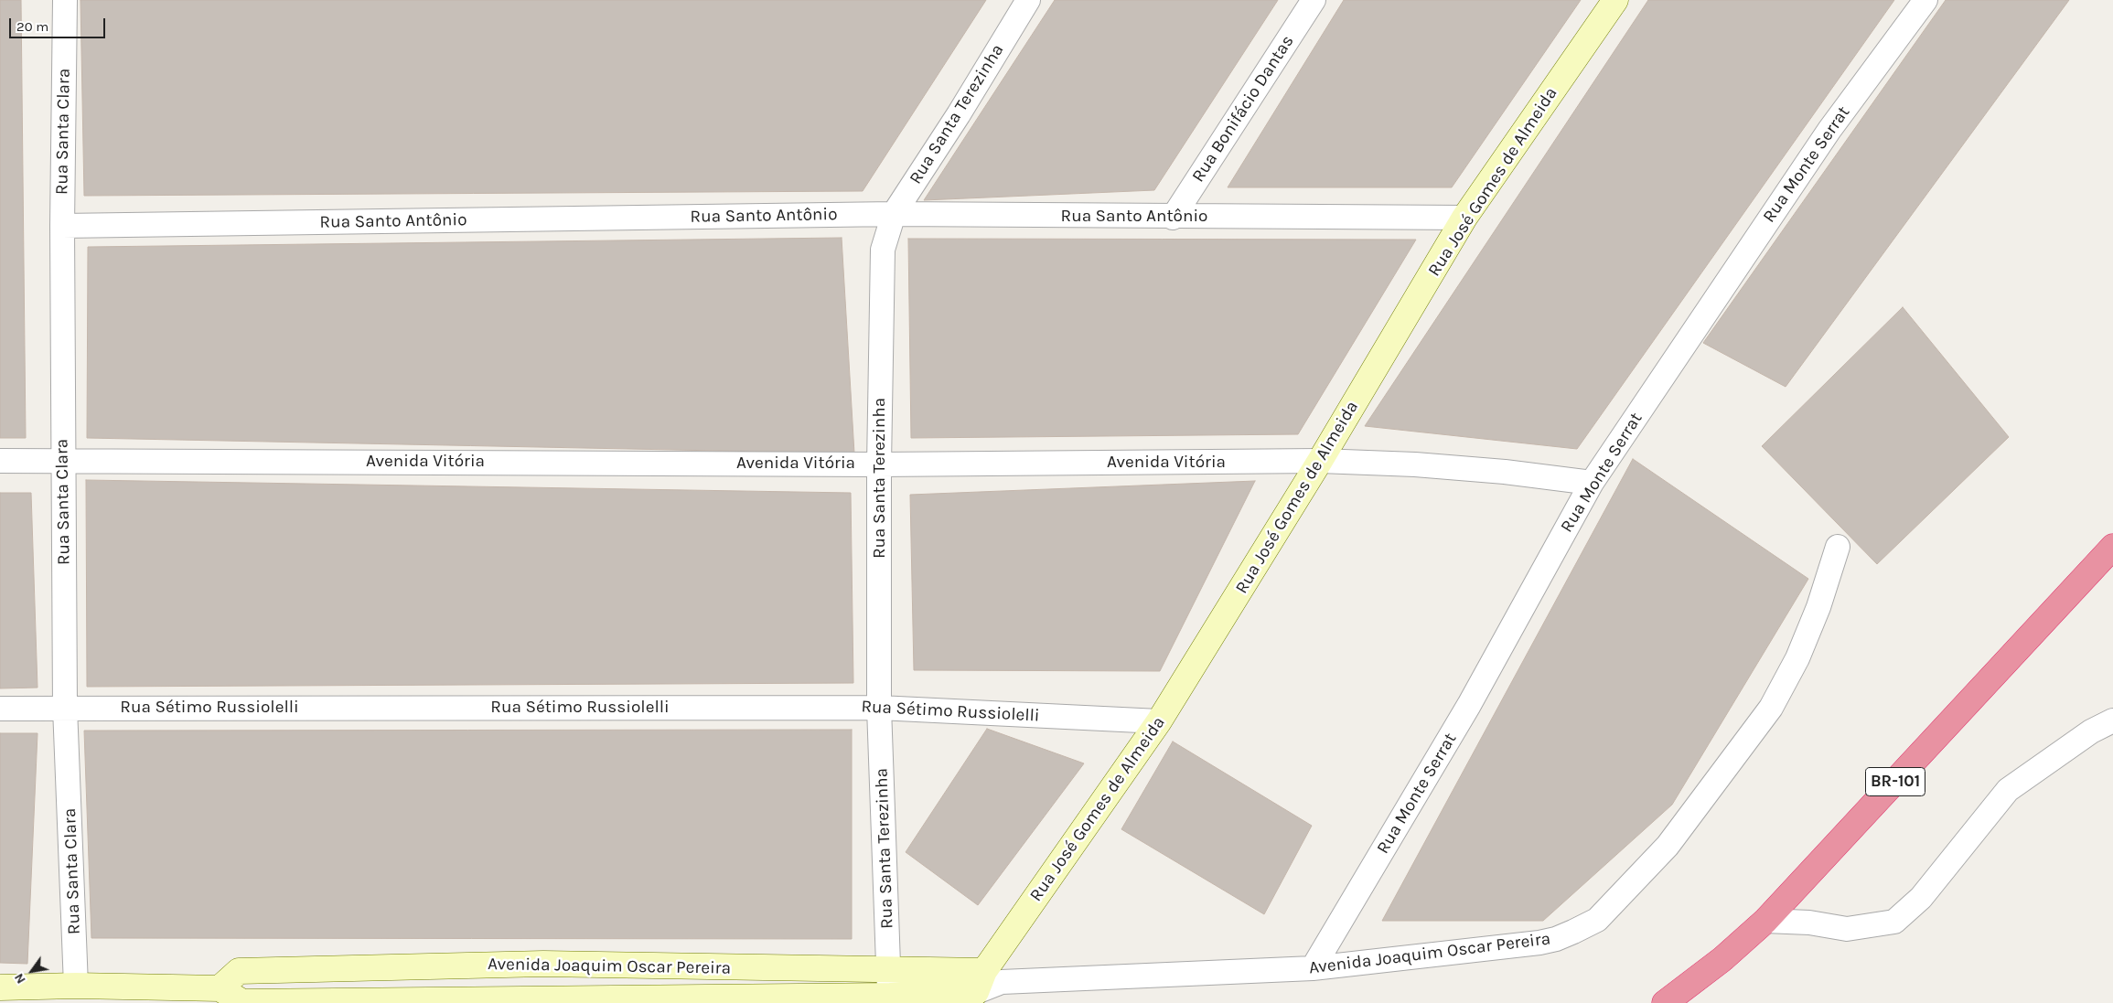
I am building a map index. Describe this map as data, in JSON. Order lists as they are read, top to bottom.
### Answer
{
  "streets": {
    "highway": ["BR-101"],
    "street": [
      "Rua Bonifácio Dantas",
      "Rua Santa Terezinha",
      "Rua Santa Clara",
      "Rua Monte Serrat",
      "Rua José Gomes de Almeida",
      "Rua Santo Antônio",
      "Avenida Vitória",
      "Rua Sétimo Russiolelli",
      "Avenida Joaquim Oscar Pereira"
    ]
  },
  "crossings": [
    ["Rua Bonifácio Dantas", "Rua Santo Antônio"],
    ["Rua Santa Terezinha", "Rua Santo Antônio"],
    ["Rua Santa Terezinha", "Avenida Vitória"],
    ["Rua Santa Terezinha", "Rua Sétimo Russiolelli"],
    ["Rua Santa Terezinha", "Avenida Joaquim Oscar Pereira"],
    ["Rua Santa Clara", "Rua Santo Antônio"],
    ["Rua Santa Clara", "Avenida Vitória"],
    ["Rua Santa Clara", "Rua Sétimo Russiolelli"],
    ["Rua Santa Clara", "Avenida Joaquim Oscar Pereira"],
    ["Rua Monte Serrat", "Avenida Vitória"],
    ["Rua Monte Serrat", "Avenida Joaquim Oscar Pereira"],
    ["Rua José Gomes de Almeida", "Rua Santo Antônio"],
    ["Rua José Gomes de Almeida", "Avenida Vitória"],
    ["Rua José Gomes de Almeida", "Rua Sétimo Russiolelli"],
    ["Rua José Gomes de Almeida", "Avenida Joaquim Oscar Pereira"]
  ],
  "scale_bar": "20 m",
  "north": "bottom left"
}
